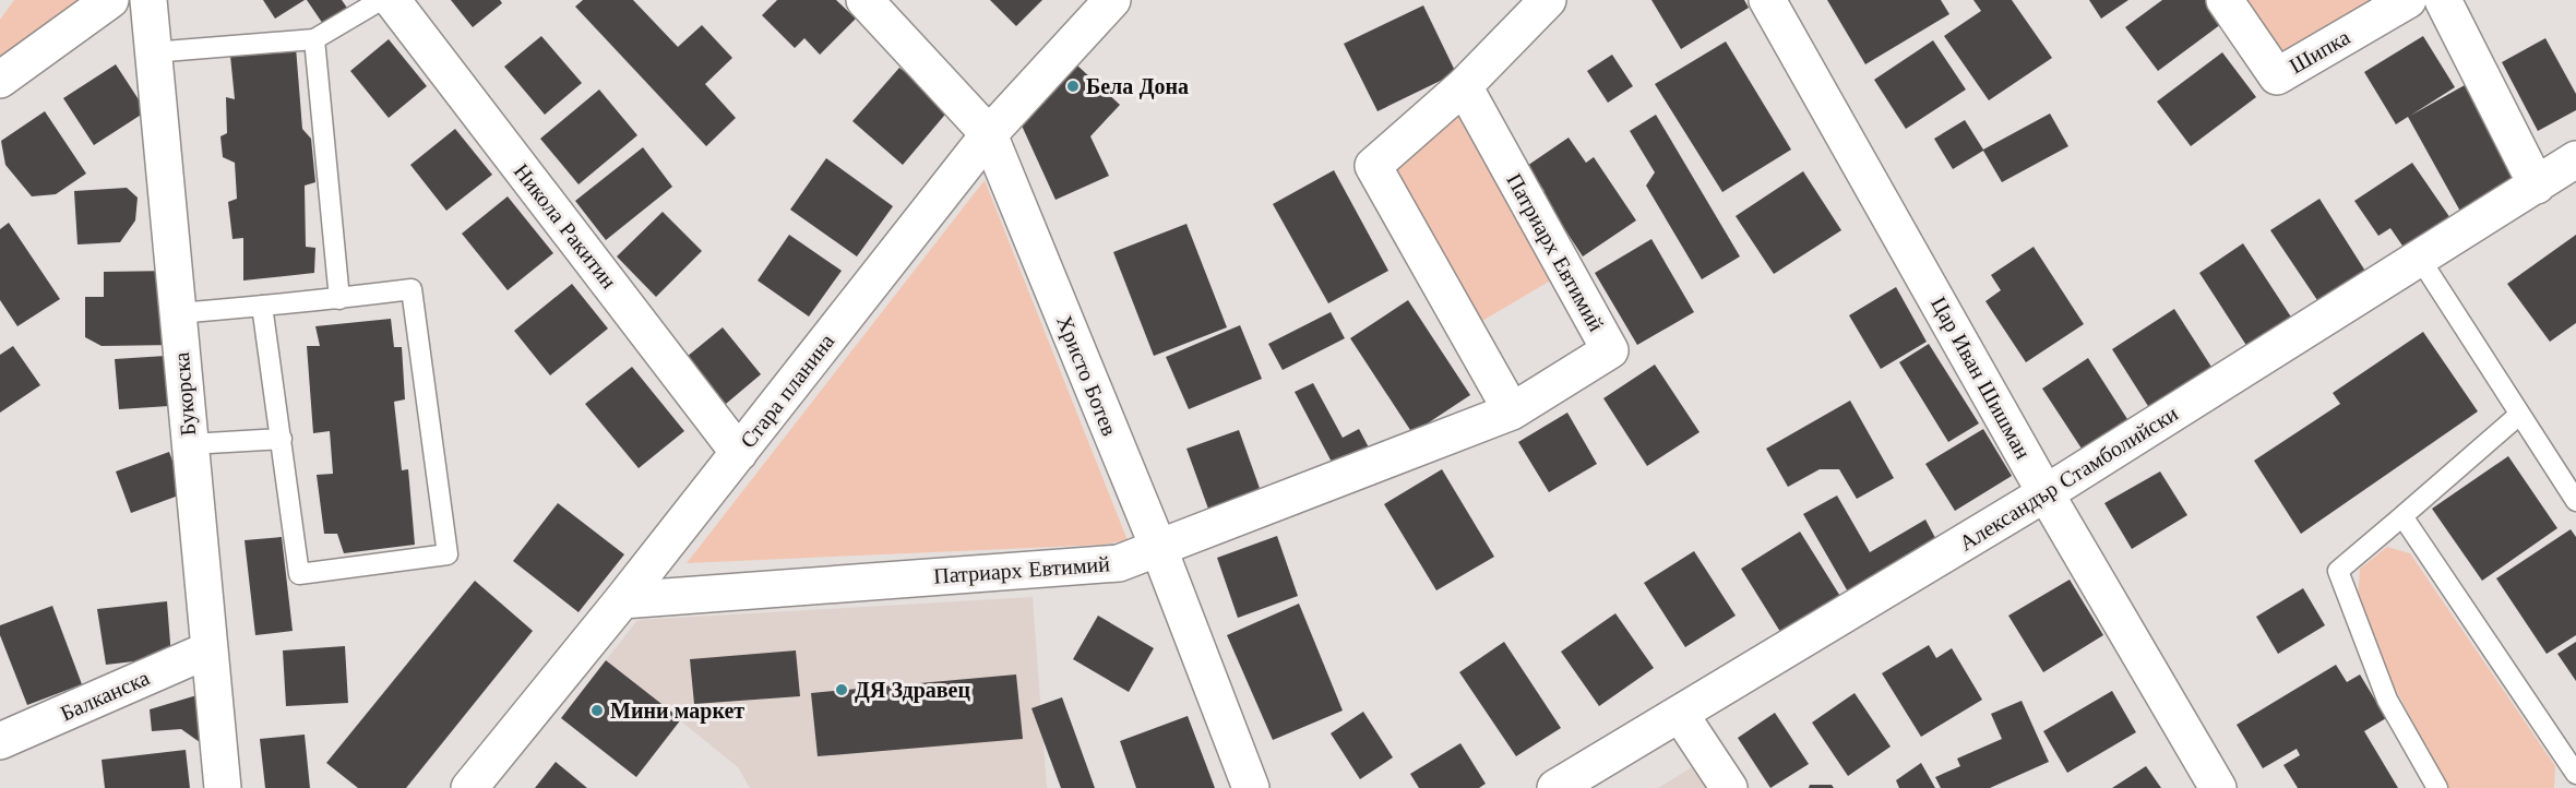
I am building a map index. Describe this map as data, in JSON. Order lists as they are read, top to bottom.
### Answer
{
  "streets": {
    "street": [
      "Шипка",
      "Никола Ракитин",
      "Патриарх Евтимий",
      "Христо Ботев",
      "Цар Иван Шишман",
      "Стара планина",
      "Букорска",
      "Александър Стамболийски",
      "Балканска"
    ]
  },
  "crossings": [
    ["Никола Ракитин", "Стара планина"],
    ["Патриарх Евтимий", "Христо Ботев"],
    ["Патриарх Евтимий", "Стара планина"],
    ["Христо Ботев", "Стара планина"],
    ["Цар Иван Шишман", "Александър Стамболийски"],
    ["Букорска", "Балканска"]
  ],
  "places": ["Бела Дона", "ДЯ Здравец", "Мини маркет"]
}
